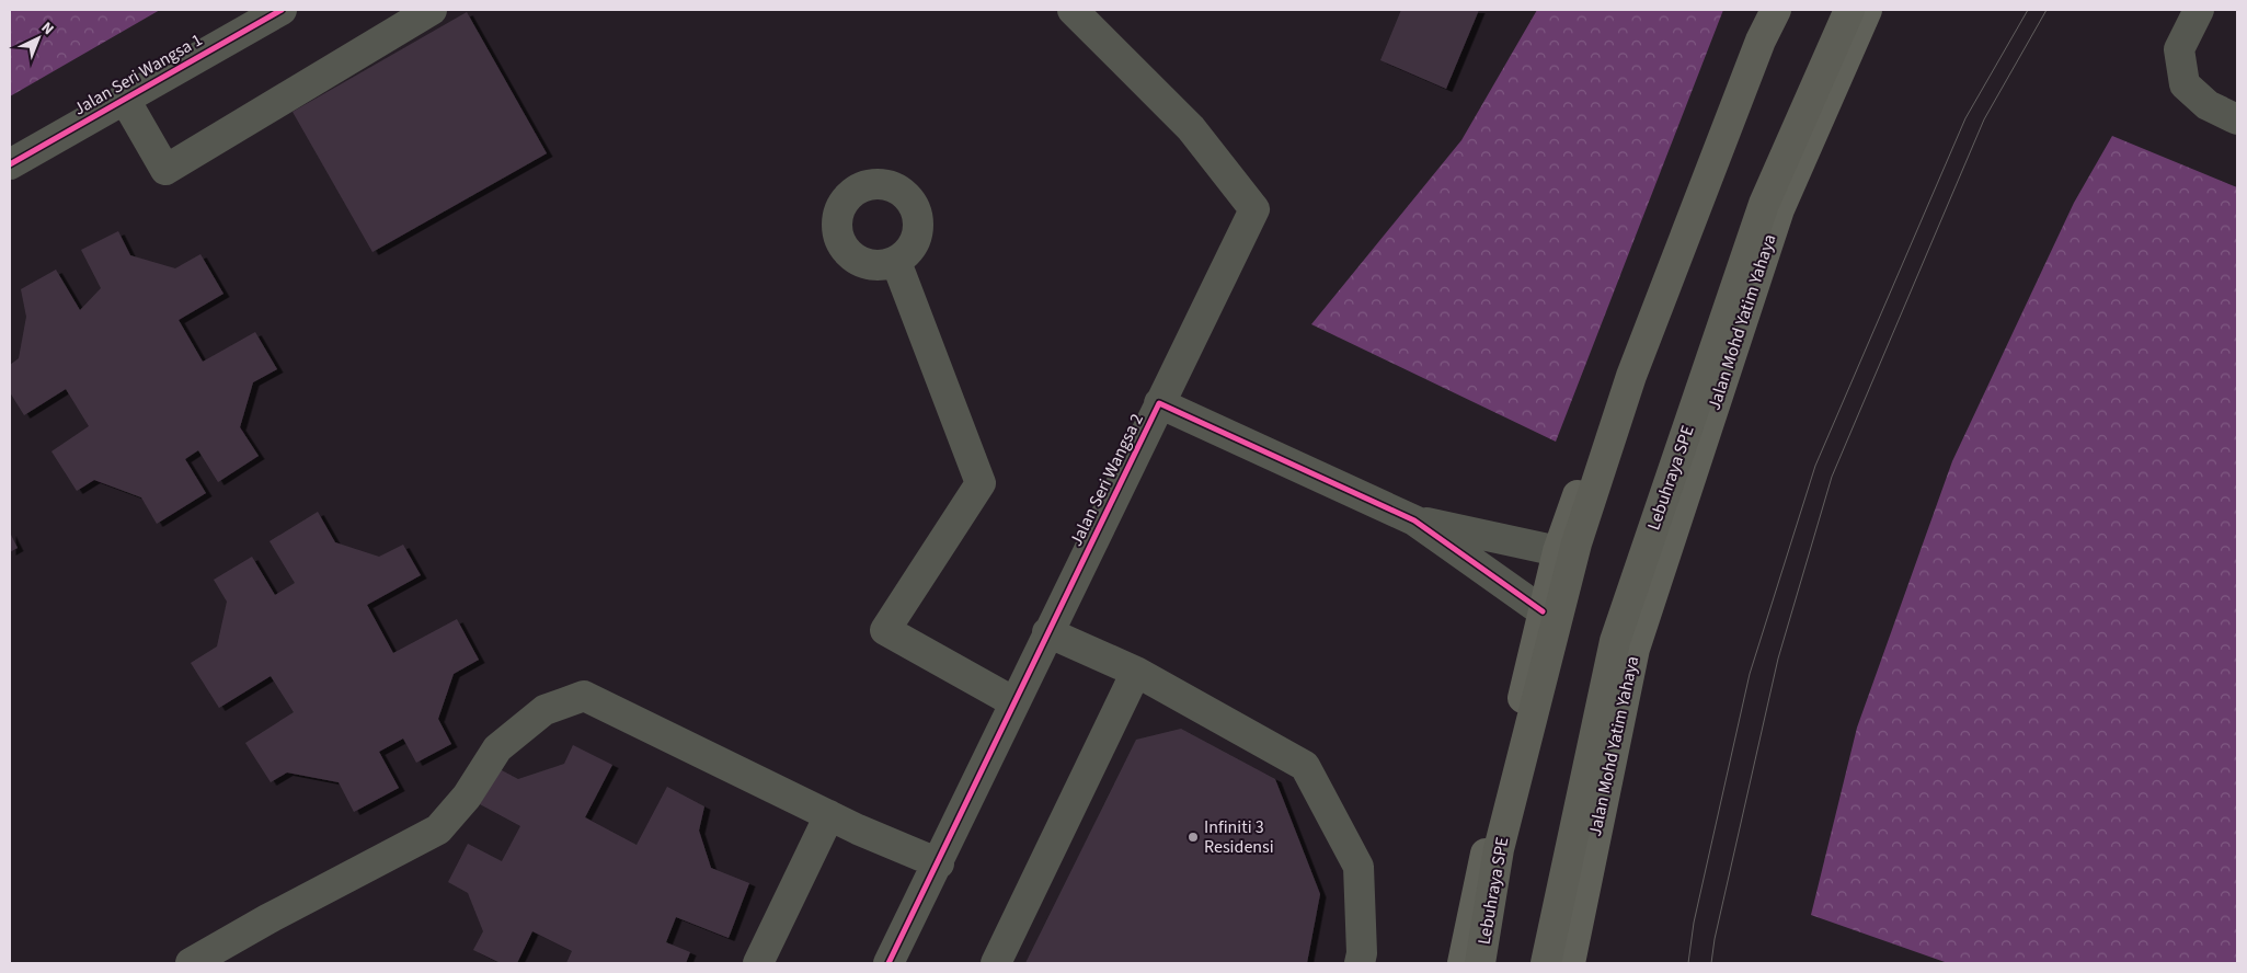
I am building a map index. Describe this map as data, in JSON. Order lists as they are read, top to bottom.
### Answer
{
  "streets": {
    "highway": ["Lebuhraya SPE"],
    "main road": ["Jalan Mohd Yatim Yahaya"],
    "street": ["Jalan Seri Wangsa 1", "Jalan Seri Wangsa 2"]
  },
  "places": ["Infiniti 3 Residensi"],
  "north": "top right"
}
